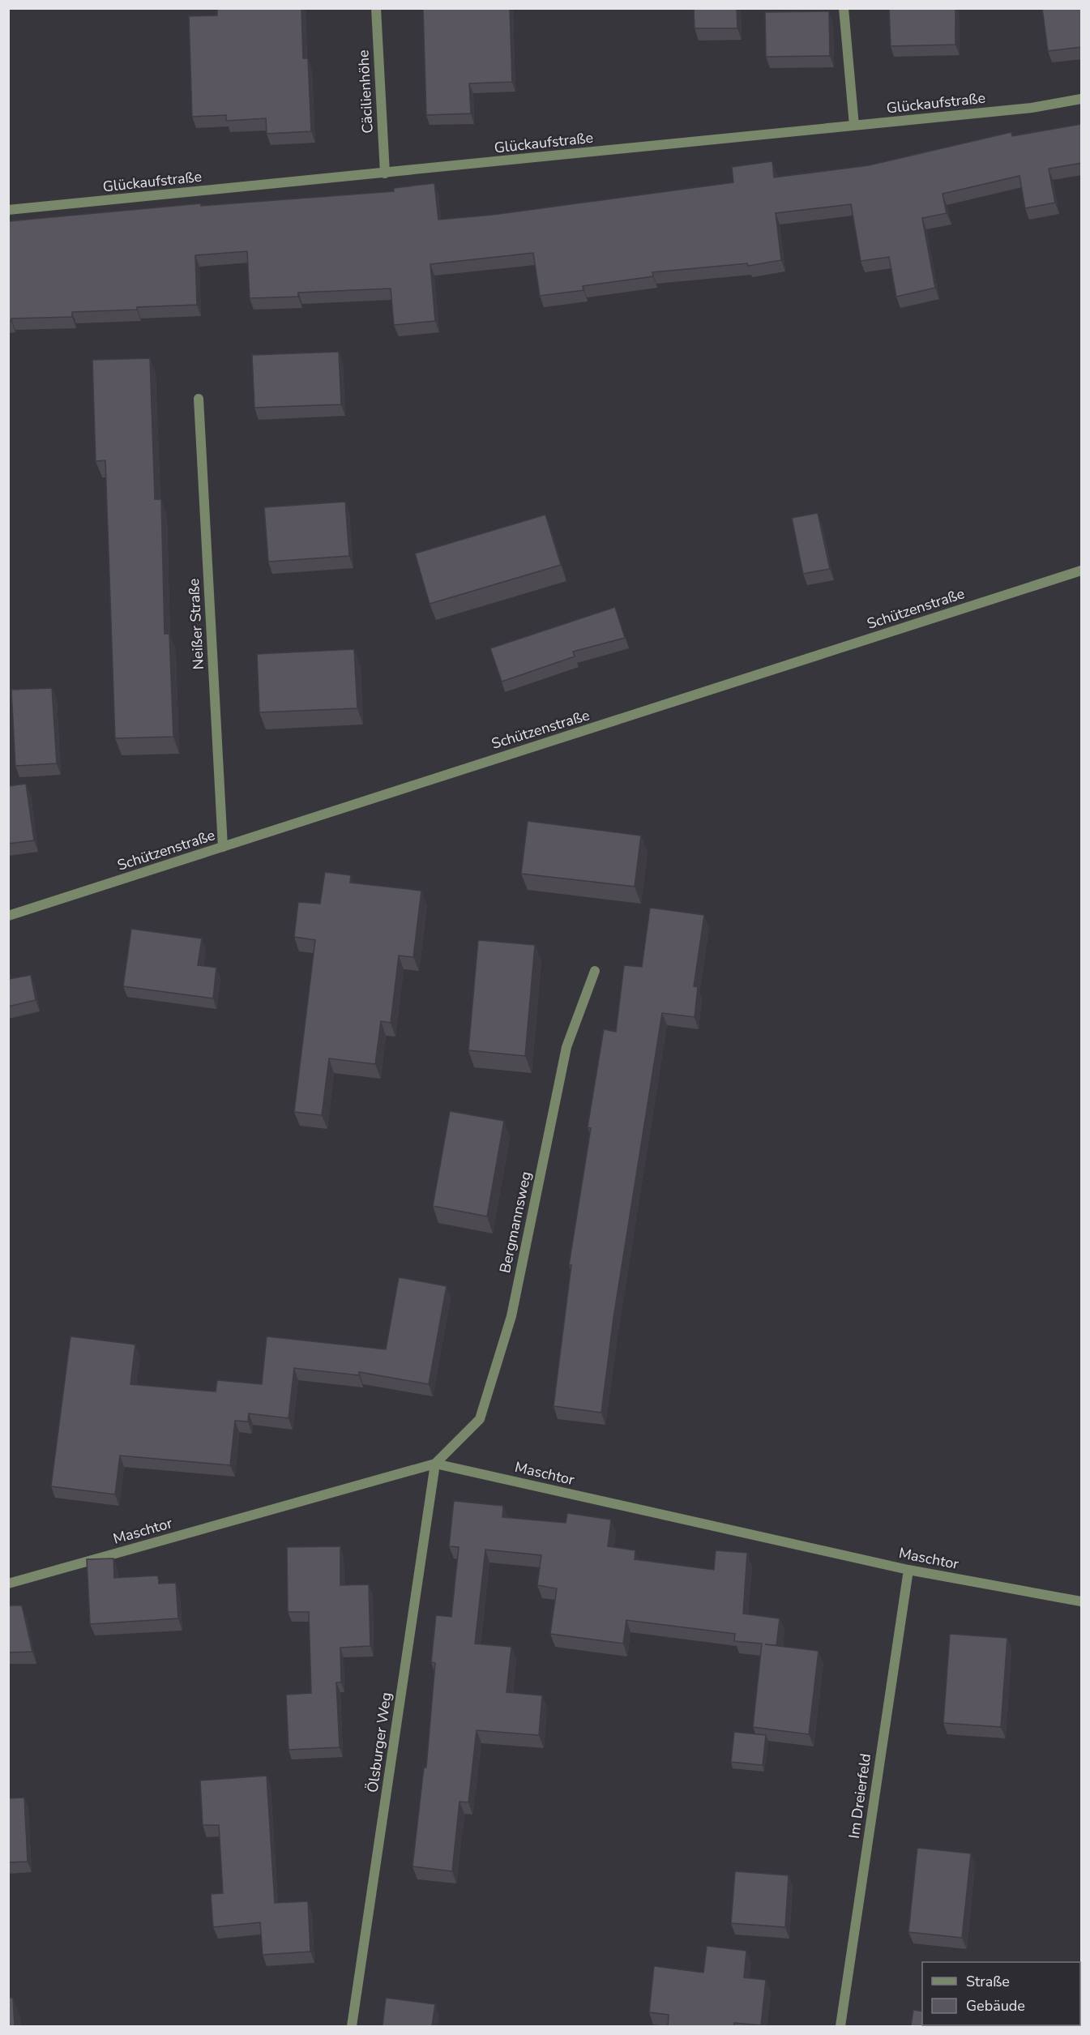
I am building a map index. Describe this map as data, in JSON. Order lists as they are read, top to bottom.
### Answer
{
  "streets": {
    "street": [
      "Cäcilienhöhe",
      "Glückaufstraße",
      "Schützenstraße",
      "Neißer Straße",
      "Bergmannsweg",
      "Maschtor",
      "Ölsburger Weg",
      "Im Dreierfeld"
    ]
  },
  "crossings": [
    ["Cäcilienhöhe", "Glückaufstraße"],
    ["Schützenstraße", "Neißer Straße"],
    ["Bergmannsweg", "Maschtor"],
    ["Bergmannsweg", "Ölsburger Weg"],
    ["Maschtor", "Ölsburger Weg"],
    ["Maschtor", "Im Dreierfeld"]
  ],
  "legend": ["Straße", "Gebäude"]
}
